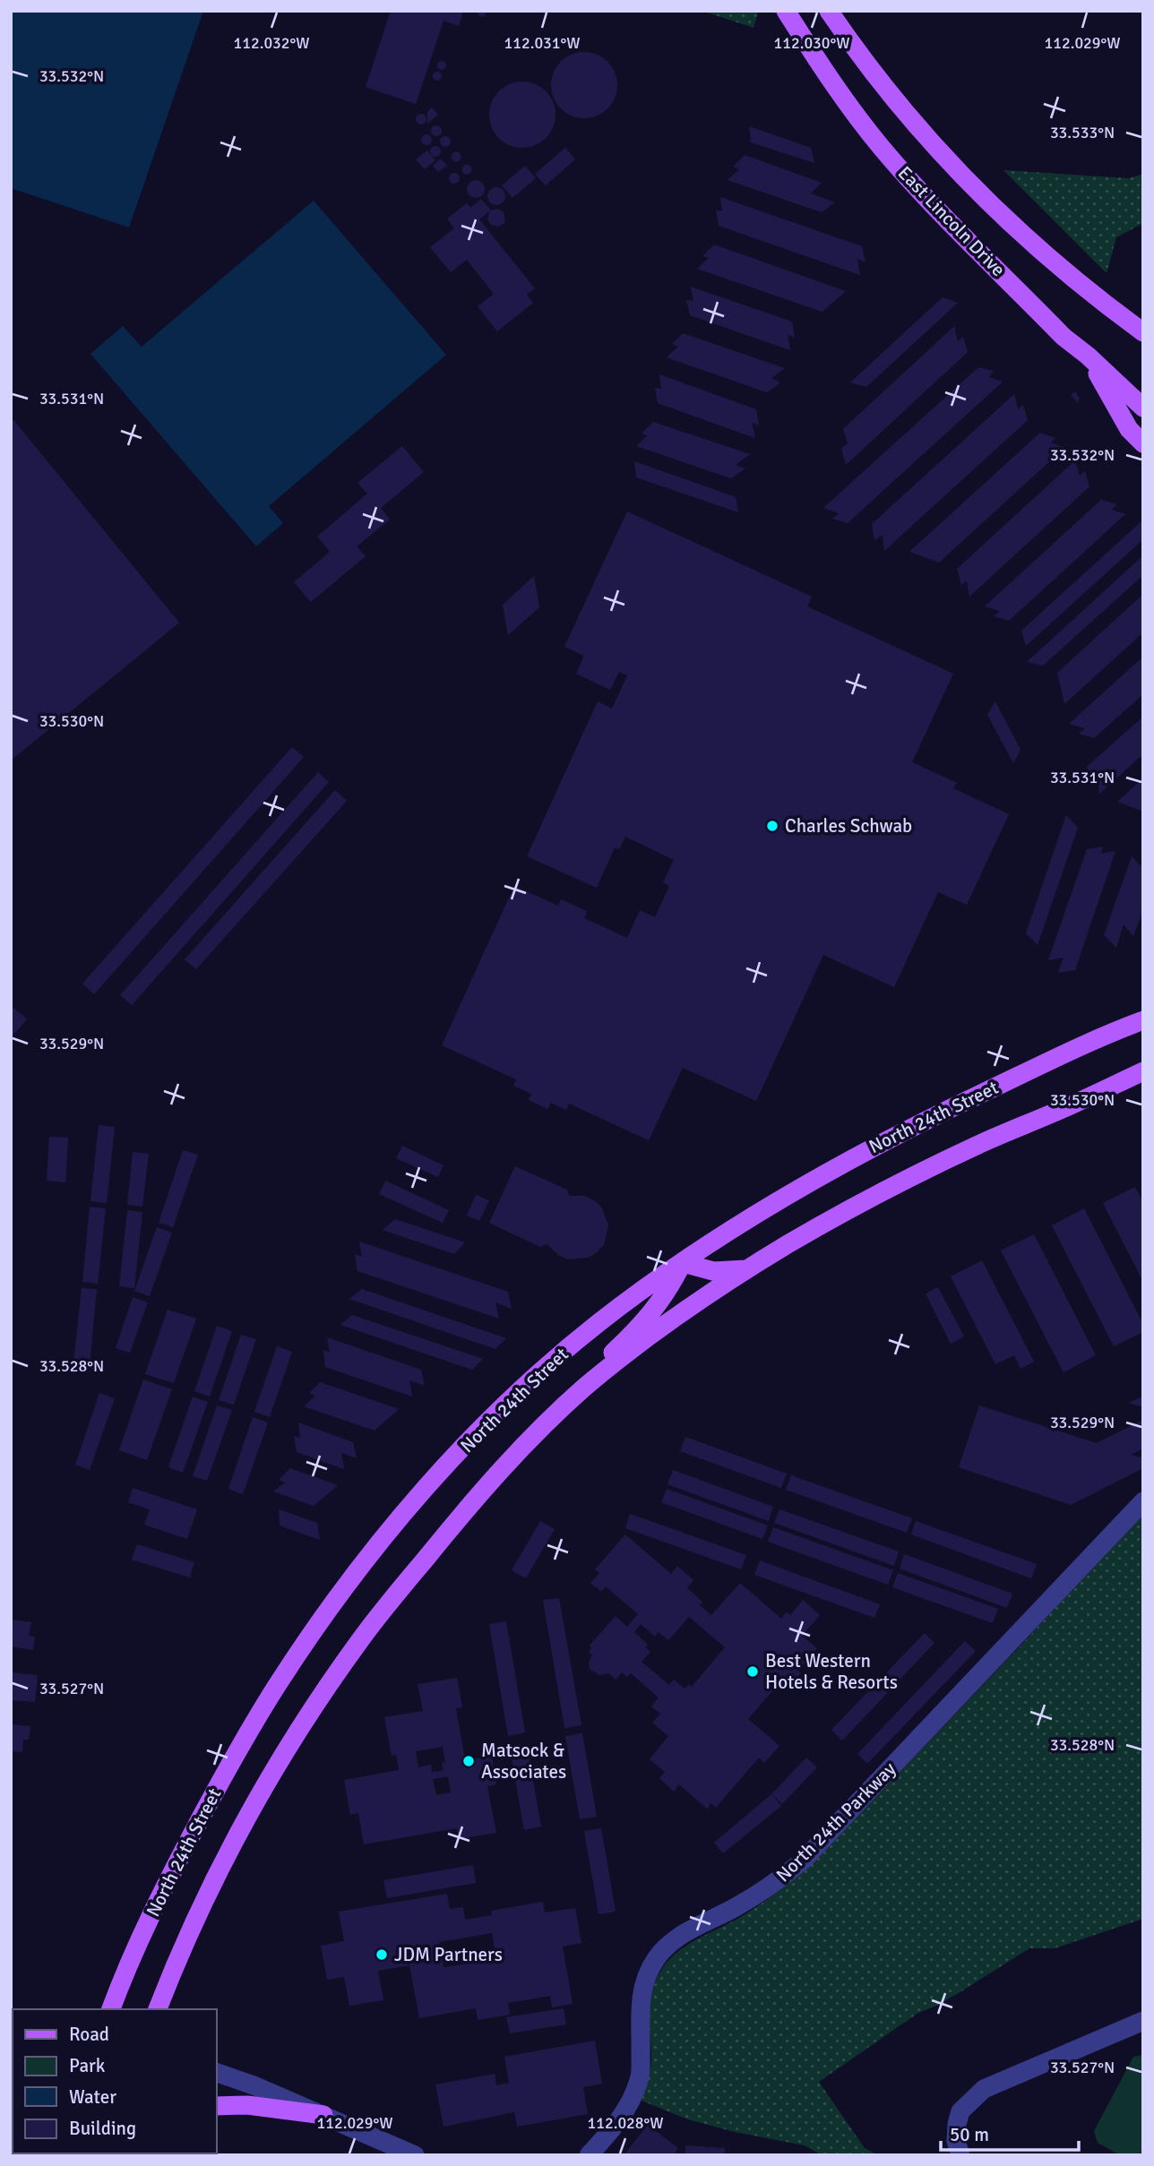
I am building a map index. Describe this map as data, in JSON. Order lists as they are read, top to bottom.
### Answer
{
  "streets": {
    "main road": ["East Lincoln Drive", "North 24th Street"],
    "street": ["North 24th Parkway"]
  },
  "places": [
    "Charles Schwab",
    "Best Western Hotels & Resorts",
    "Matsock & Associates",
    "JDM Partners"
  ],
  "legend": [
    "Road",
    "Park",
    "Water",
    "Building"
  ],
  "scale_bar": "50 m",
  "coordinates": [
    "112.031°W",
    "112.032°W",
    "112.030°W",
    "112.029°W",
    "33.532°N",
    "33.533°N",
    "33.531°N",
    "33.530°N",
    "33.529°N",
    "33.528°N",
    "33.527°N",
    "112.028°W"
  ]
}
